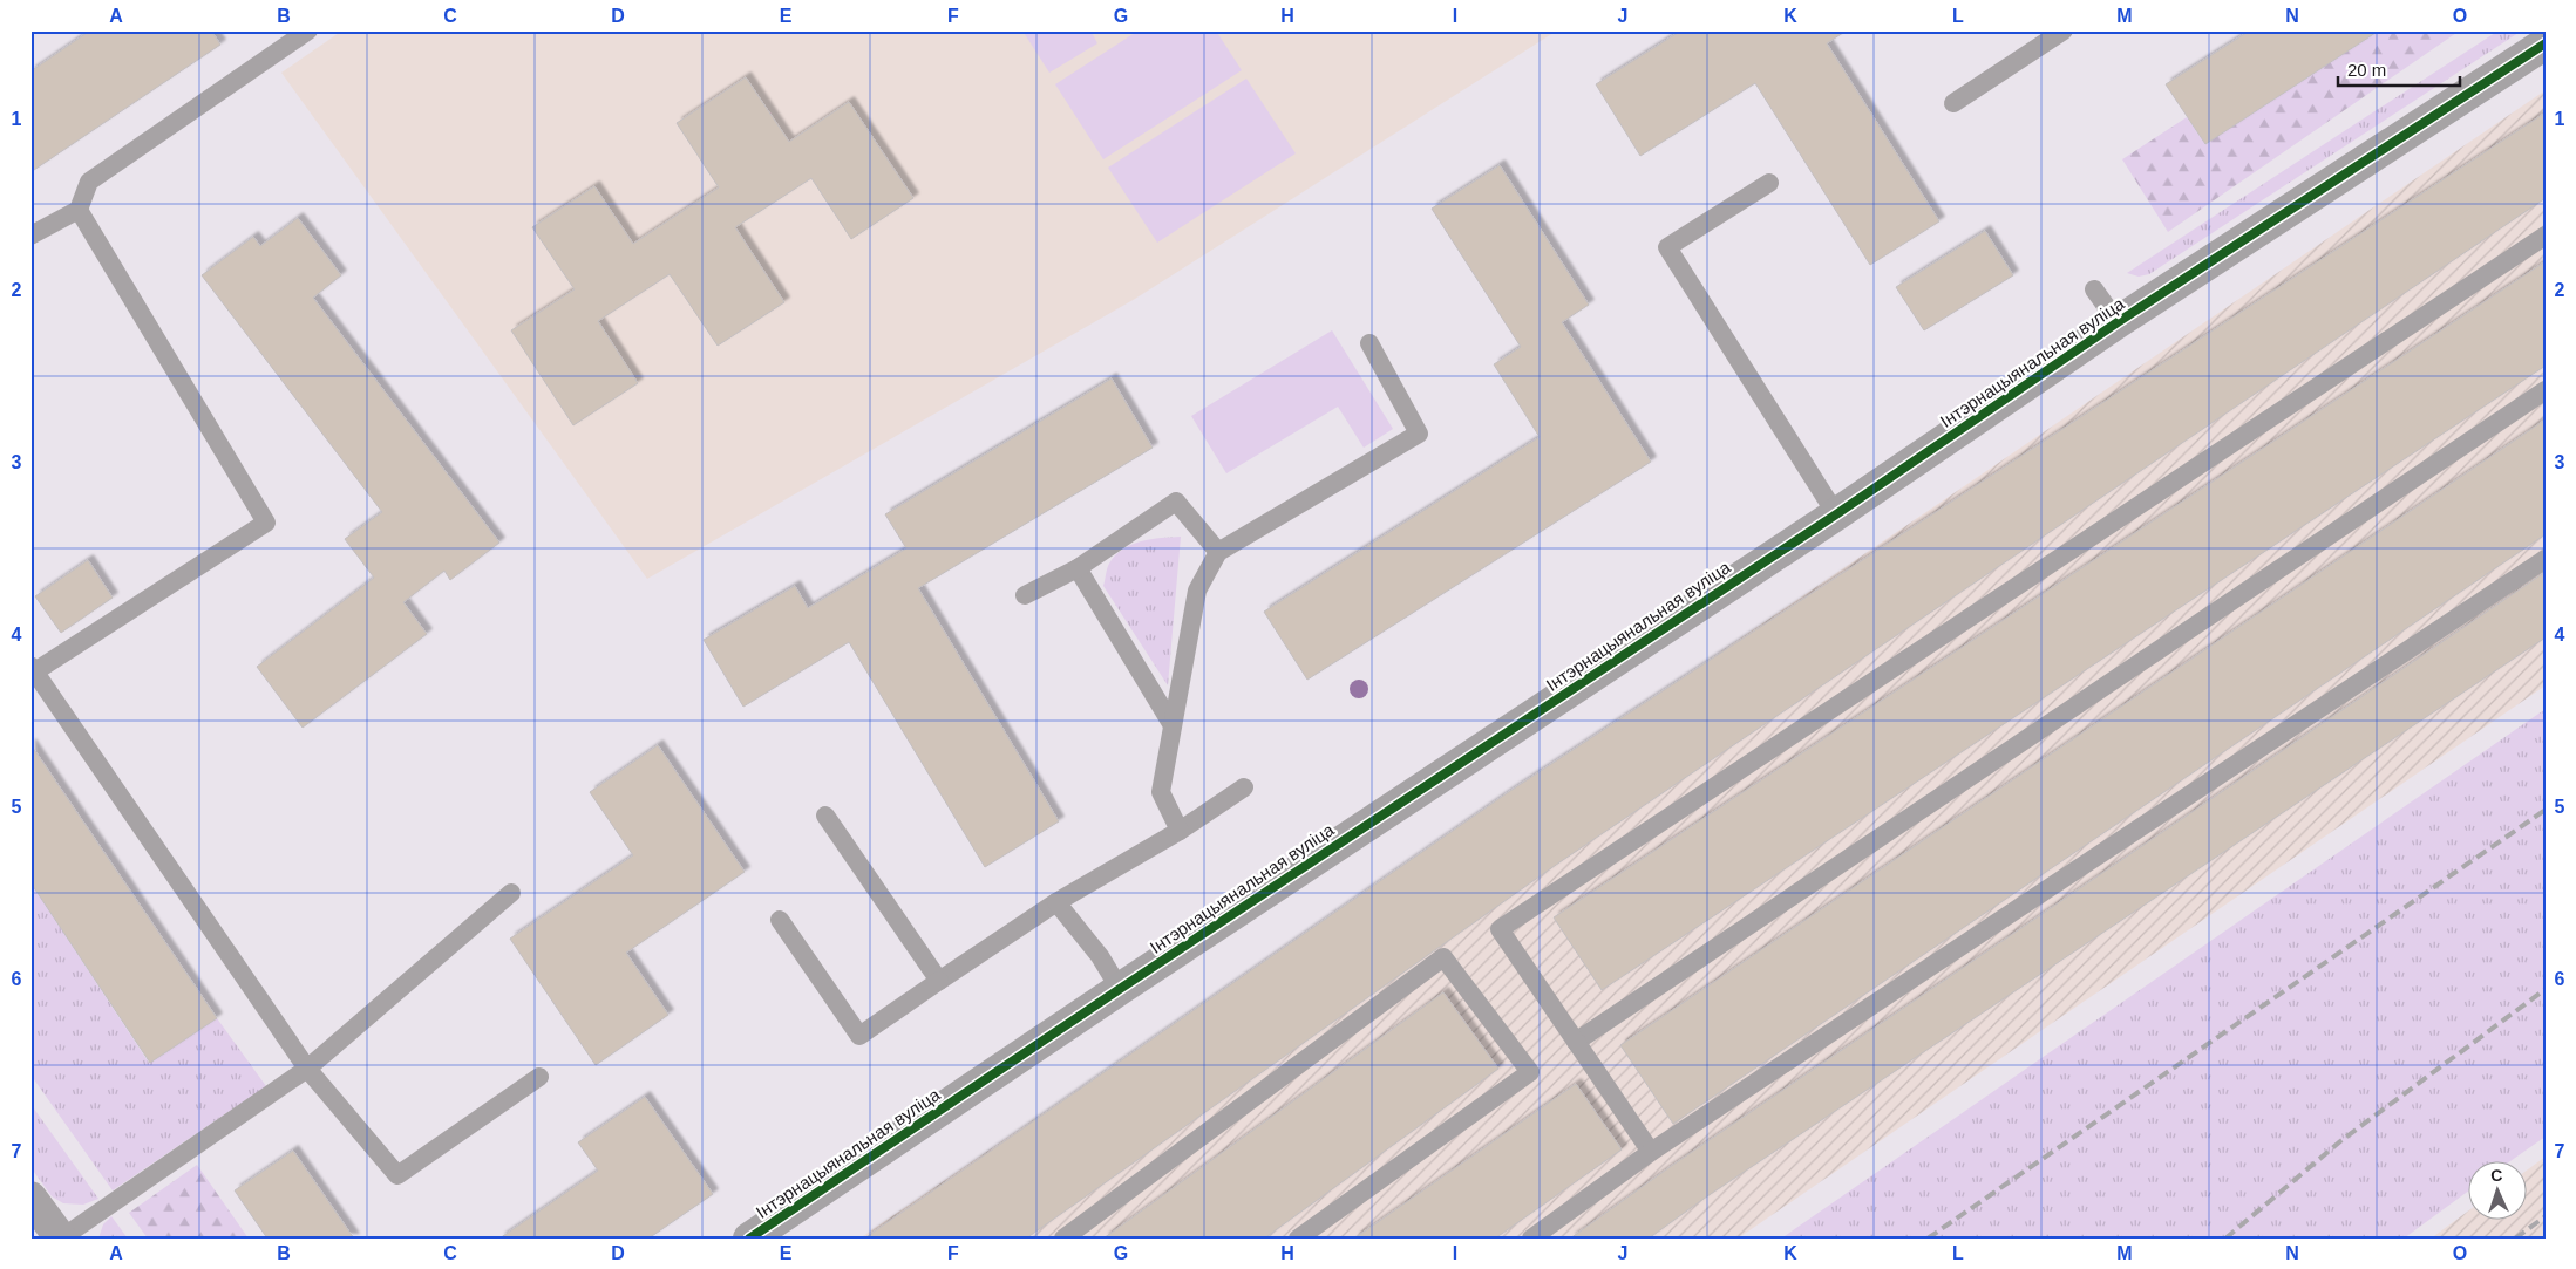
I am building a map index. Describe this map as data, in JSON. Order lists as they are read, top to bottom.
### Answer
{
  "streets": {
    "street": ["Інтэрнацыянальная вуліца"]
  },
  "scale_bar": "20 m",
  "north": "top",
  "grid": {
    "columns": [
      "A",
      "B",
      "C",
      "D",
      "E",
      "F",
      "G",
      "H",
      "I",
      "J",
      "K",
      "L",
      "M",
      "N",
      "O"
    ],
    "rows": [
      "1",
      "2",
      "3",
      "4",
      "5",
      "6",
      "7"
    ]
  }
}
